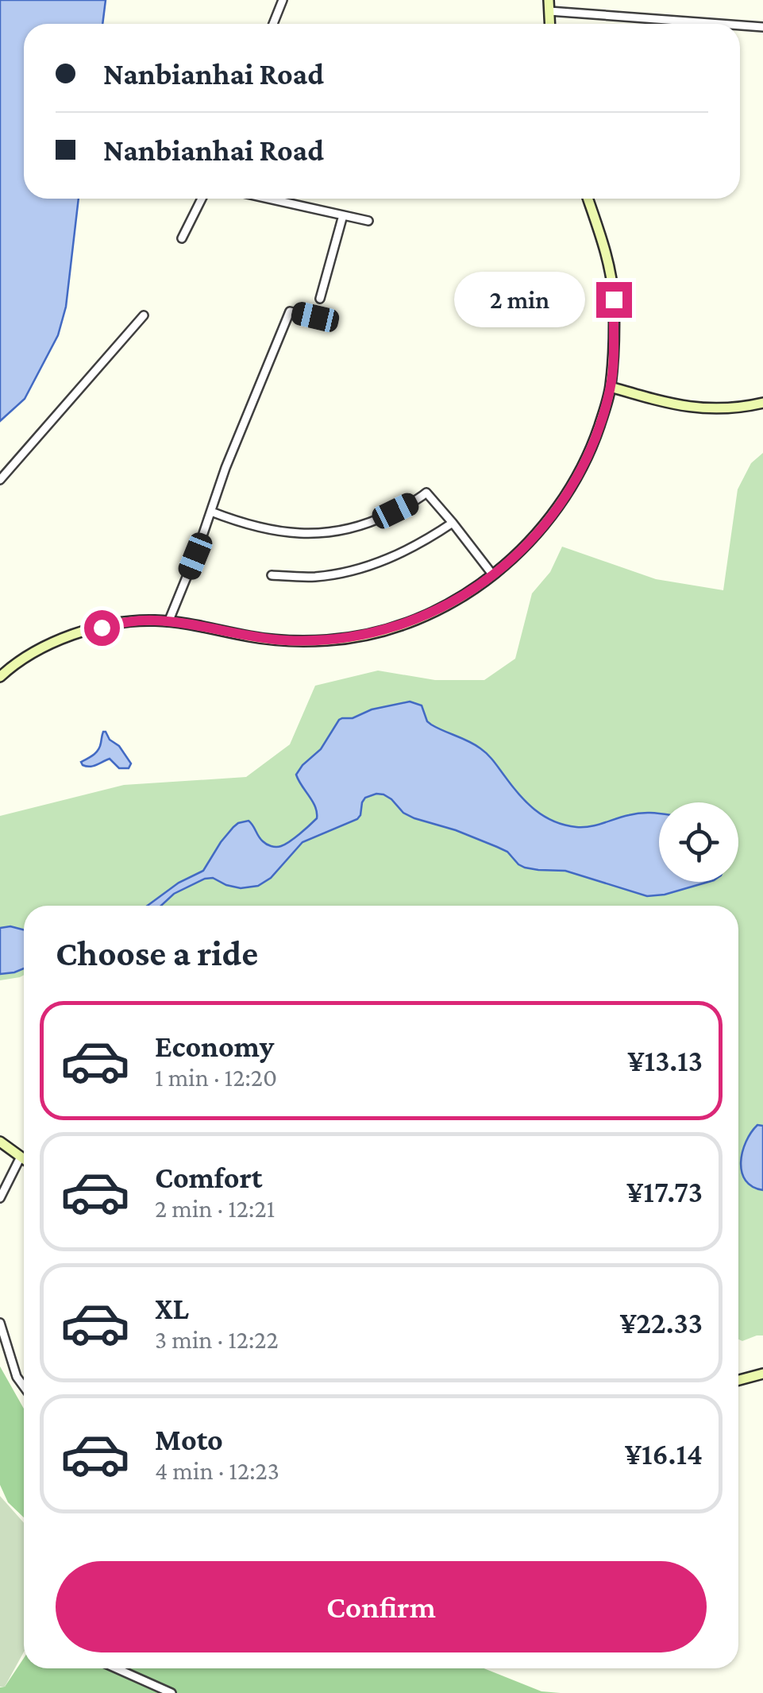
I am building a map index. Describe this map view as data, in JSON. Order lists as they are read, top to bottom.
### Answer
{
  "page": {
    "banner": ["Nanbianhai Road", "Nanbianhai Road"],
    "bubble": "2 min",
    "heading": "Choose a ride",
    "list": [
      {
        "name": "Economy",
        "note": "1 min · 12:20",
        "value": "¥13.13"
      },
      {
        "name": "Comfort",
        "note": "2 min · 12:21",
        "value": "¥17.73"
      },
      {
        "name": "XL",
        "note": "3 min · 12:22",
        "value": "¥22.33"
      },
      {
        "name": "Moto",
        "note": "4 min · 12:23",
        "value": "¥16.14"
      }
    ],
    "buttons": "Confirm"
  }
}
